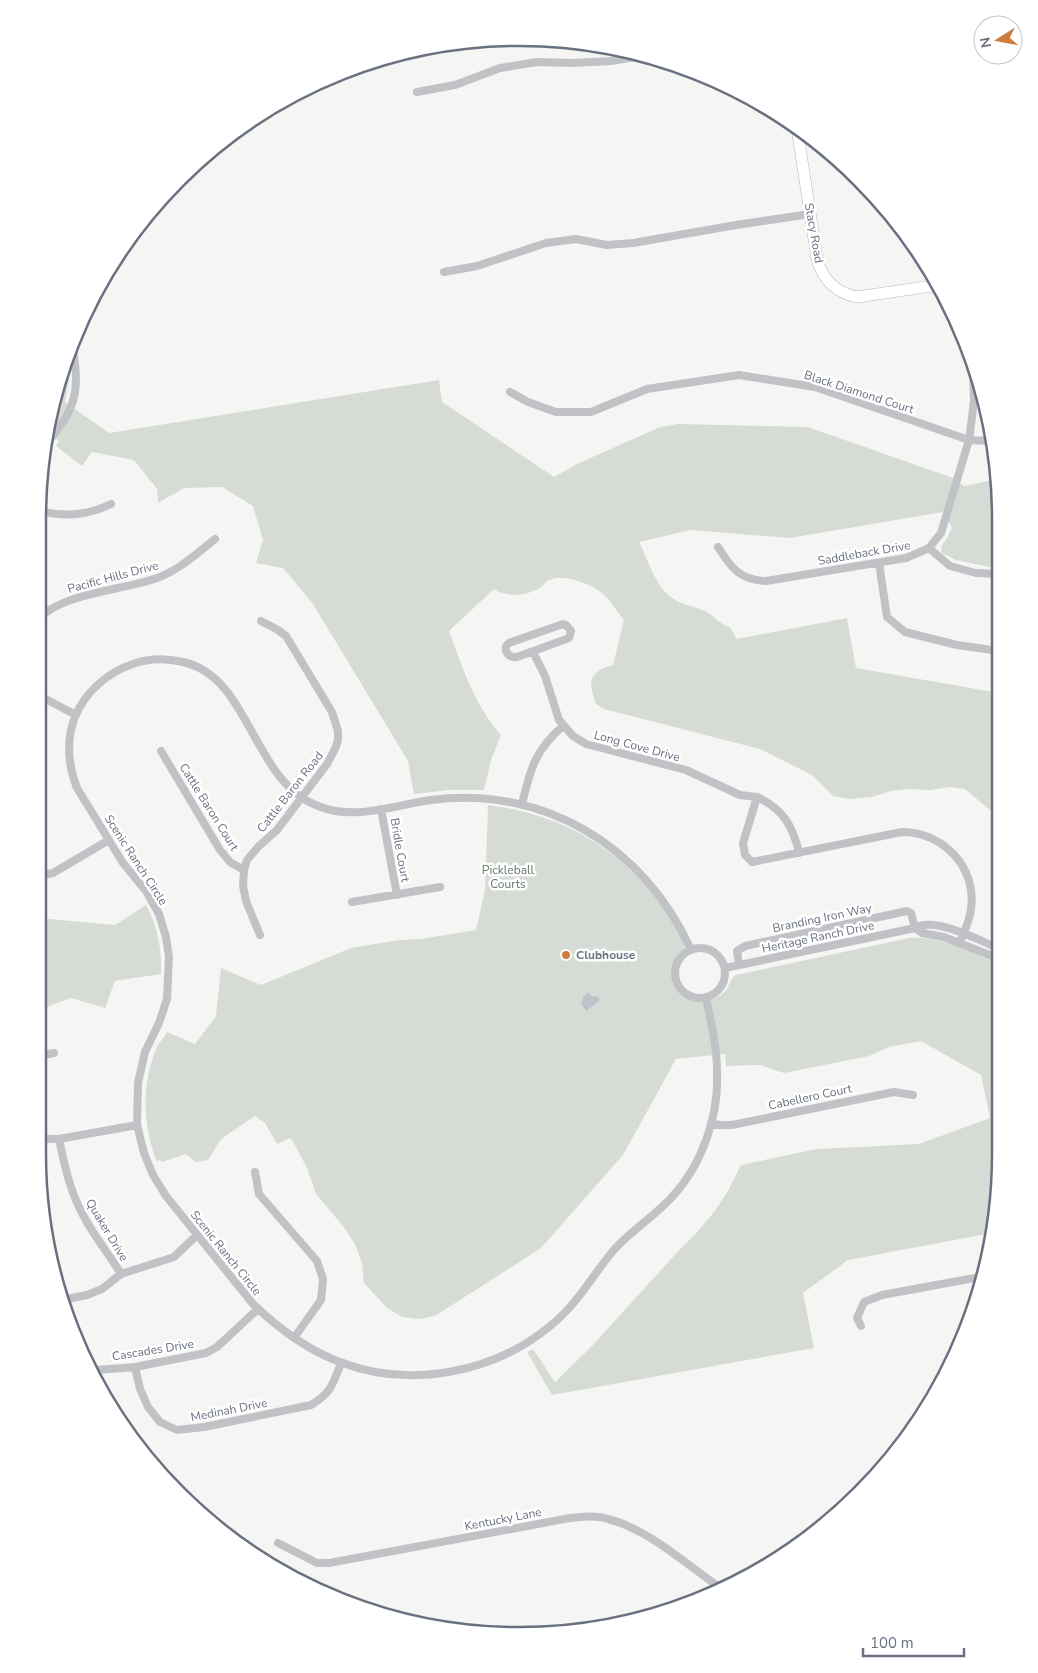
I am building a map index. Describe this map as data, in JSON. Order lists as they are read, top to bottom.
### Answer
{
  "streets": {
    "main road": ["Stacy Road"],
    "street": [
      "Black Diamond Court",
      "Saddleback Drive",
      "Pacific Hills Drive",
      "Long Cove Drive",
      "Cattle Baron Road",
      "Cattle Baron Court",
      "Bridle Court",
      "Scenic Ranch Circle",
      "Branding Iron Way",
      "Heritage Ranch Drive",
      "Cabellero Court",
      "Quaker Drive",
      "Cascades Drive",
      "Medinah Drive",
      "Kentucky Lane"
    ]
  },
  "crossings": [
    ["Black Diamond Court", "Saddleback Drive"],
    ["Cattle Baron Road", "Cattle Baron Court"],
    ["Cattle Baron Road", "Scenic Ranch Circle"],
    ["Bridle Court", "Scenic Ranch Circle"],
    ["Scenic Ranch Circle", "Heritage Ranch Drive"],
    ["Scenic Ranch Circle", "Cabellero Court"],
    ["Scenic Ranch Circle", "Cascades Drive"],
    ["Scenic Ranch Circle", "Medinah Drive"],
    ["Branding Iron Way", "Heritage Ranch Drive"],
    ["Cascades Drive", "Medinah Drive"]
  ],
  "parks": ["Pickleball Courts"],
  "places": ["Clubhouse"],
  "scale_bar": "100 m",
  "north": "left"
}
